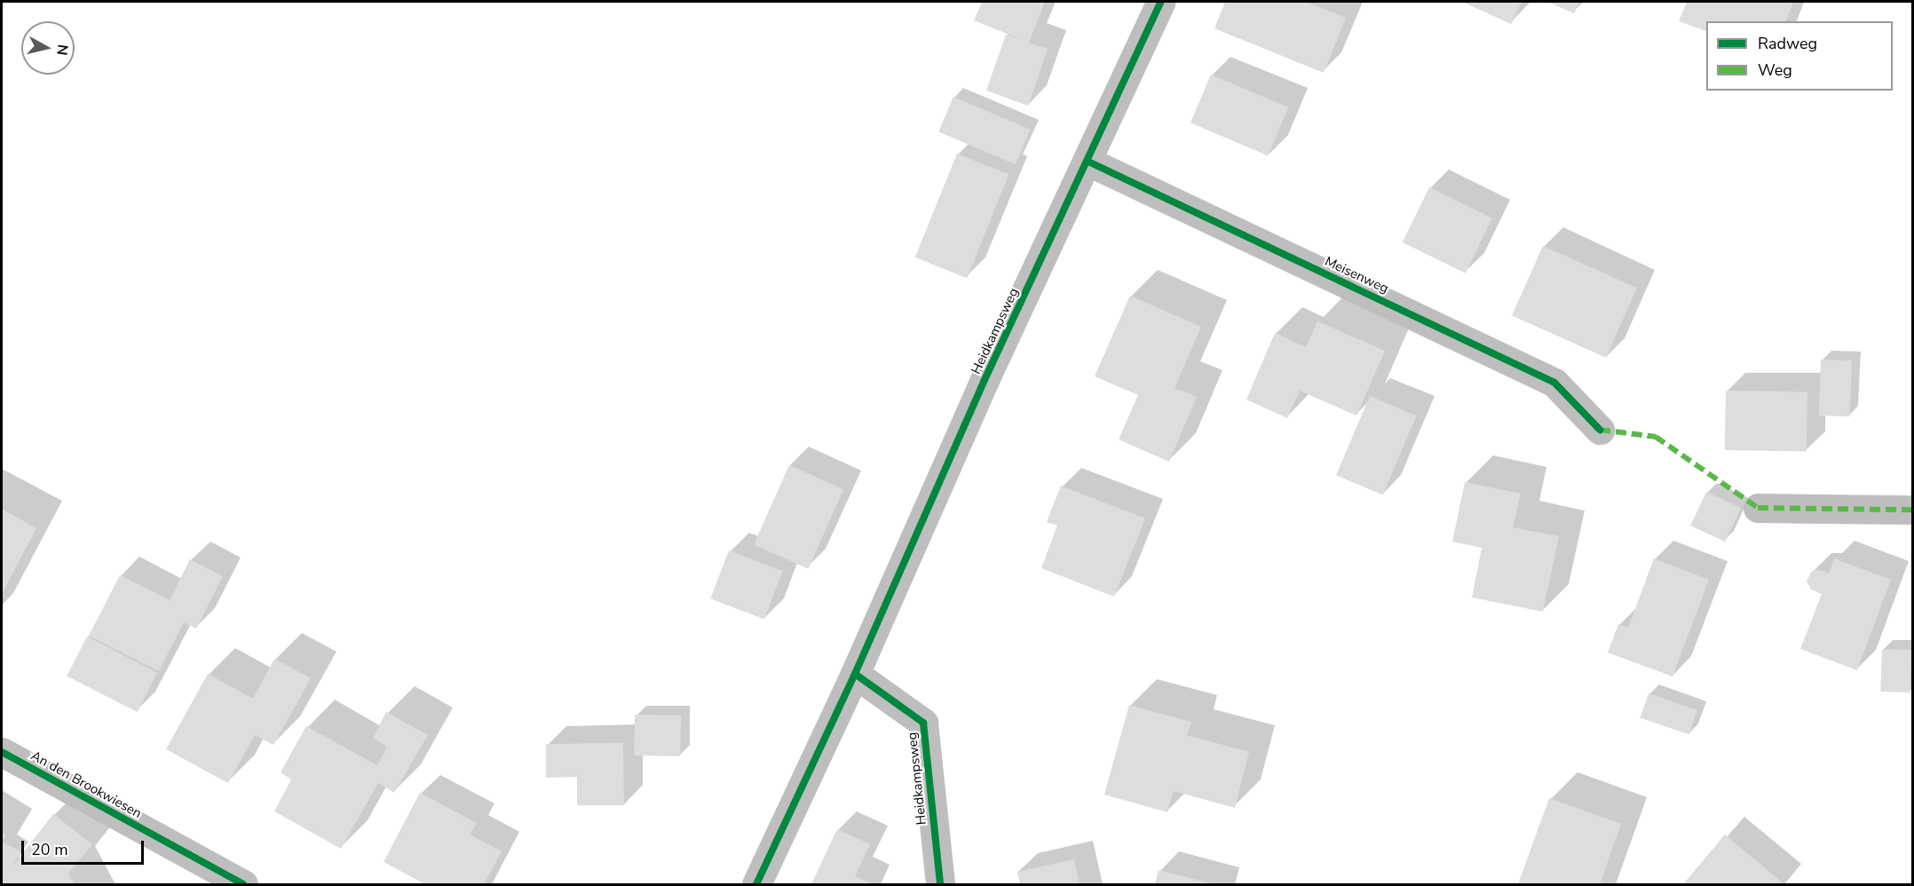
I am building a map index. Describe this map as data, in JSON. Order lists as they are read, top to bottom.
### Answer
{
  "streets": {
    "street": ["Meisenweg", "Heidkampsweg", "An den Brookwiesen"]
  },
  "crossings": [
    ["Meisenweg", "Heidkampsweg"]
  ],
  "legend": ["Radweg", "Weg"],
  "scale_bar": "20 m",
  "north": "right"
}
